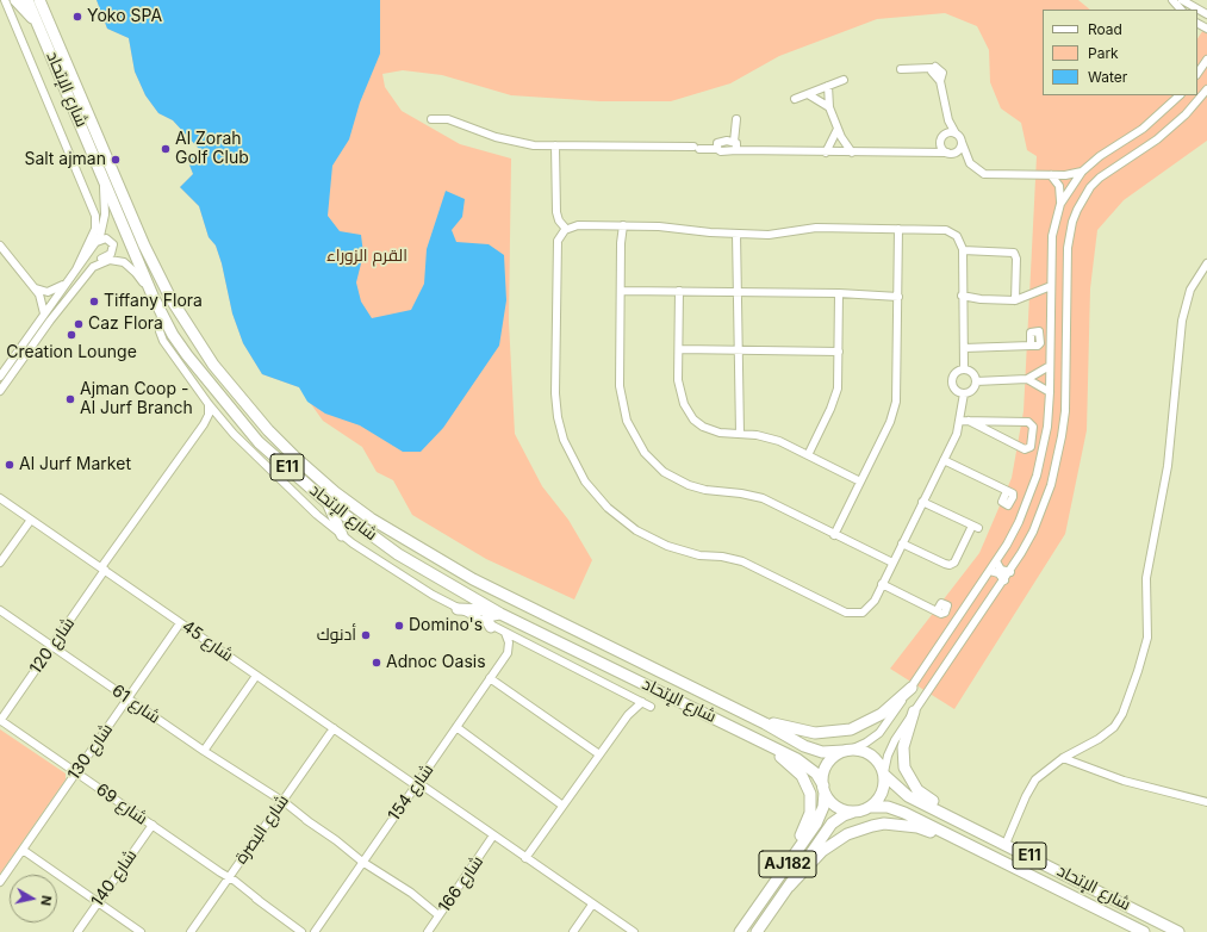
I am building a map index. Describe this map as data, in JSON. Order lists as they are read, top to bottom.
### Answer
{
  "streets": {
    "highway": ["شارع الإتحاد", "E11", "AJ182"],
    "street": [
      "شارع 45",
      "شارع 120",
      "شارع 61",
      "شارع 130",
      "شارع 154",
      "شارع 69",
      "شارع البصرة",
      "شارع 140",
      "شارع 166"
    ]
  },
  "crossings": [
    ["شارع الإتحاد", "AJ182"],
    ["شارع 45", "شارع 120"],
    ["شارع 45", "شارع 130"],
    ["شارع 45", "شارع 154"],
    ["شارع 45", "شارع البصرة"],
    ["شارع 45", "شارع 166"],
    ["شارع 120", "شارع 61"],
    ["شارع 120", "شارع 69"],
    ["شارع 61", "شارع 130"],
    ["شارع 61", "شارع 154"],
    ["شارع 61", "شارع البصرة"],
    ["شارع 61", "شارع 166"],
    ["شارع 130", "شارع 69"],
    ["شارع 69", "شارع البصرة"],
    ["شارع 69", "شارع 140"]
  ],
  "parks": ["القرم الزوراء"],
  "places": [
    "Yoko SPA",
    "Al Zorah Golf Club",
    "Salt ajman",
    "Tiffany Flora",
    "Caz Flora",
    "Creation Lounge",
    "Ajman Coop - Al Jurf Branch",
    "Al Jurf Market",
    "Domino's",
    "أدنوك",
    "Adnoc Oasis"
  ],
  "legend": ["Road", "Park", "Water"],
  "north": "right"
}
